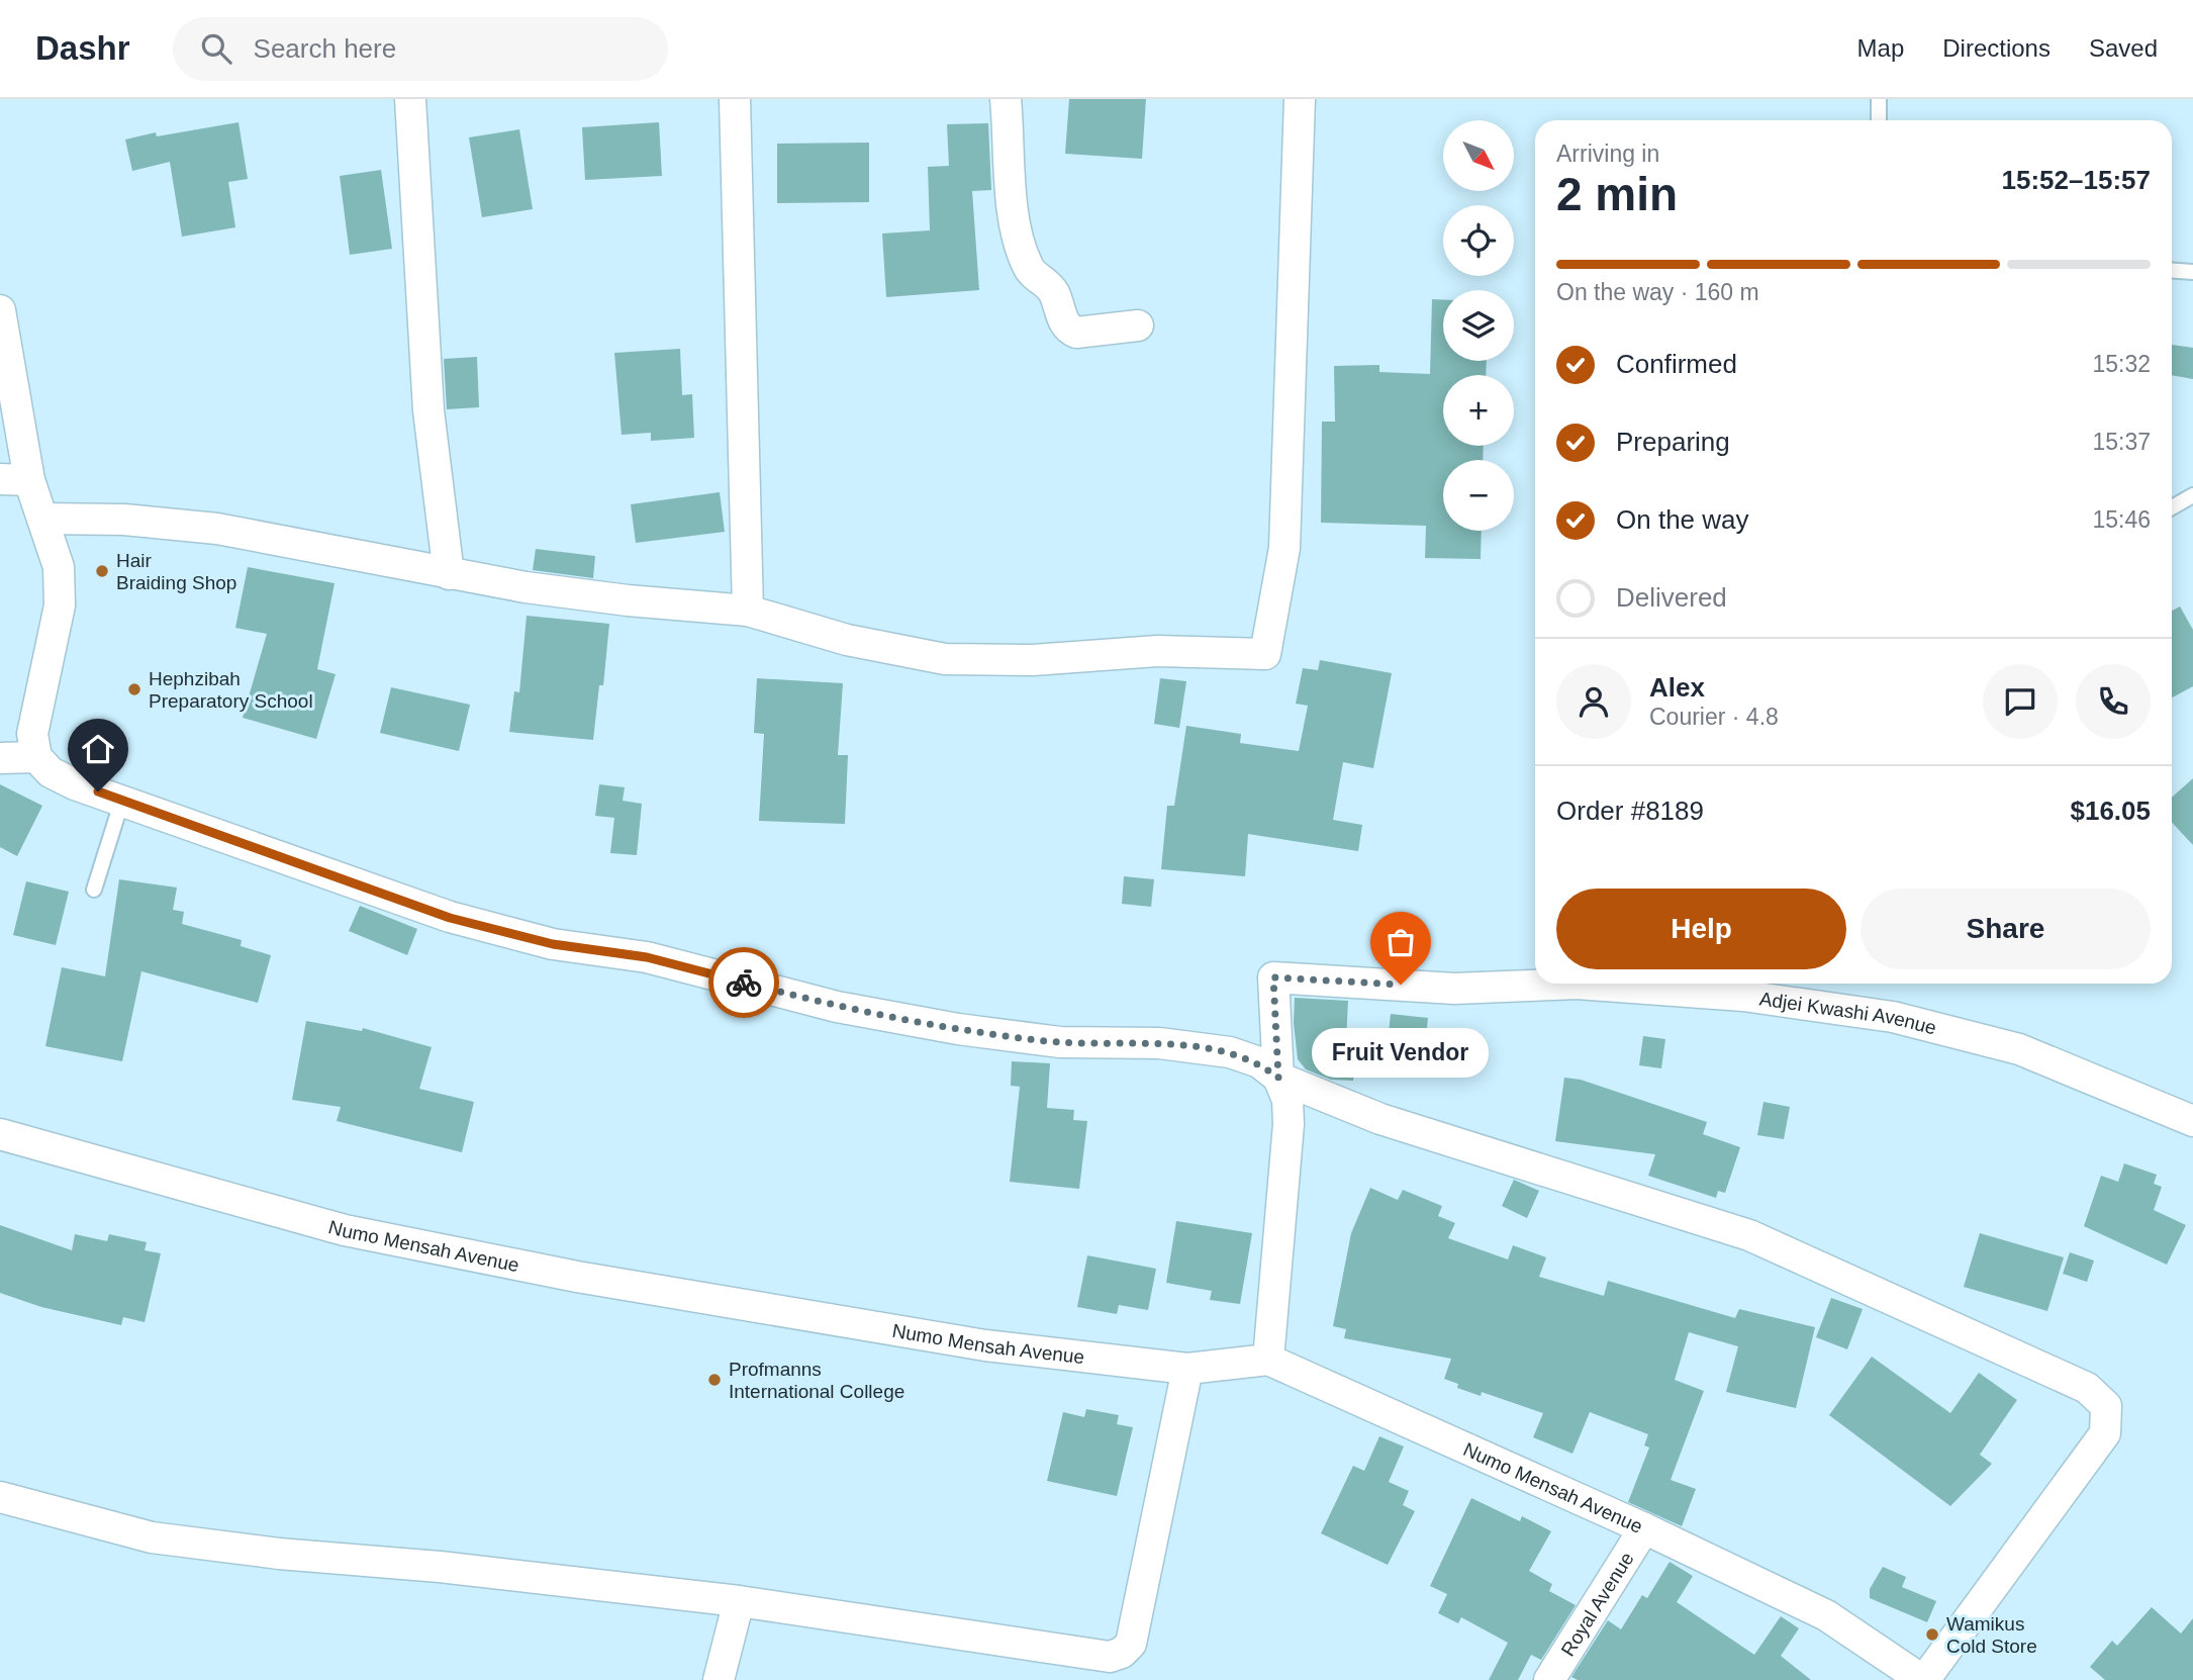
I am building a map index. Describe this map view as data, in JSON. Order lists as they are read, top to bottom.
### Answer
{
  "streets": {
    "street": ["Adjei Kwashi Avenue", "Numo Mensah Avenue", "Royal Avenue"]
  },
  "crossings": [
    ["Numo Mensah Avenue", "Royal Avenue"]
  ],
  "places": [
    "Hair Braiding Shop",
    "Hephzibah Preparatory School",
    "Fruit Vendor",
    "Profmanns International College",
    "Wamikus Cold Store"
  ],
  "north": "bottom right",
  "page": {
    "header": "Dashr",
    "search": "Search here",
    "nav": ["Map", "Directions", "Saved"],
    "map_buttons": ["+", "−"],
    "heading": ["2 min", "Arriving in", "15:52–15:57"],
    "panel": [
      "Alex",
      "Courier · 4.8",
      "Order #8189",
      "$16.05"
    ],
    "bar": "On the way · 160 m",
    "list": [
      ["Confirmed", "15:32"],
      ["Preparing", "15:37"],
      ["On the way", "15:46"],
      "Delivered"
    ],
    "buttons": ["Help", "Share"],
    "bubble": "Fruit Vendor"
  }
}
